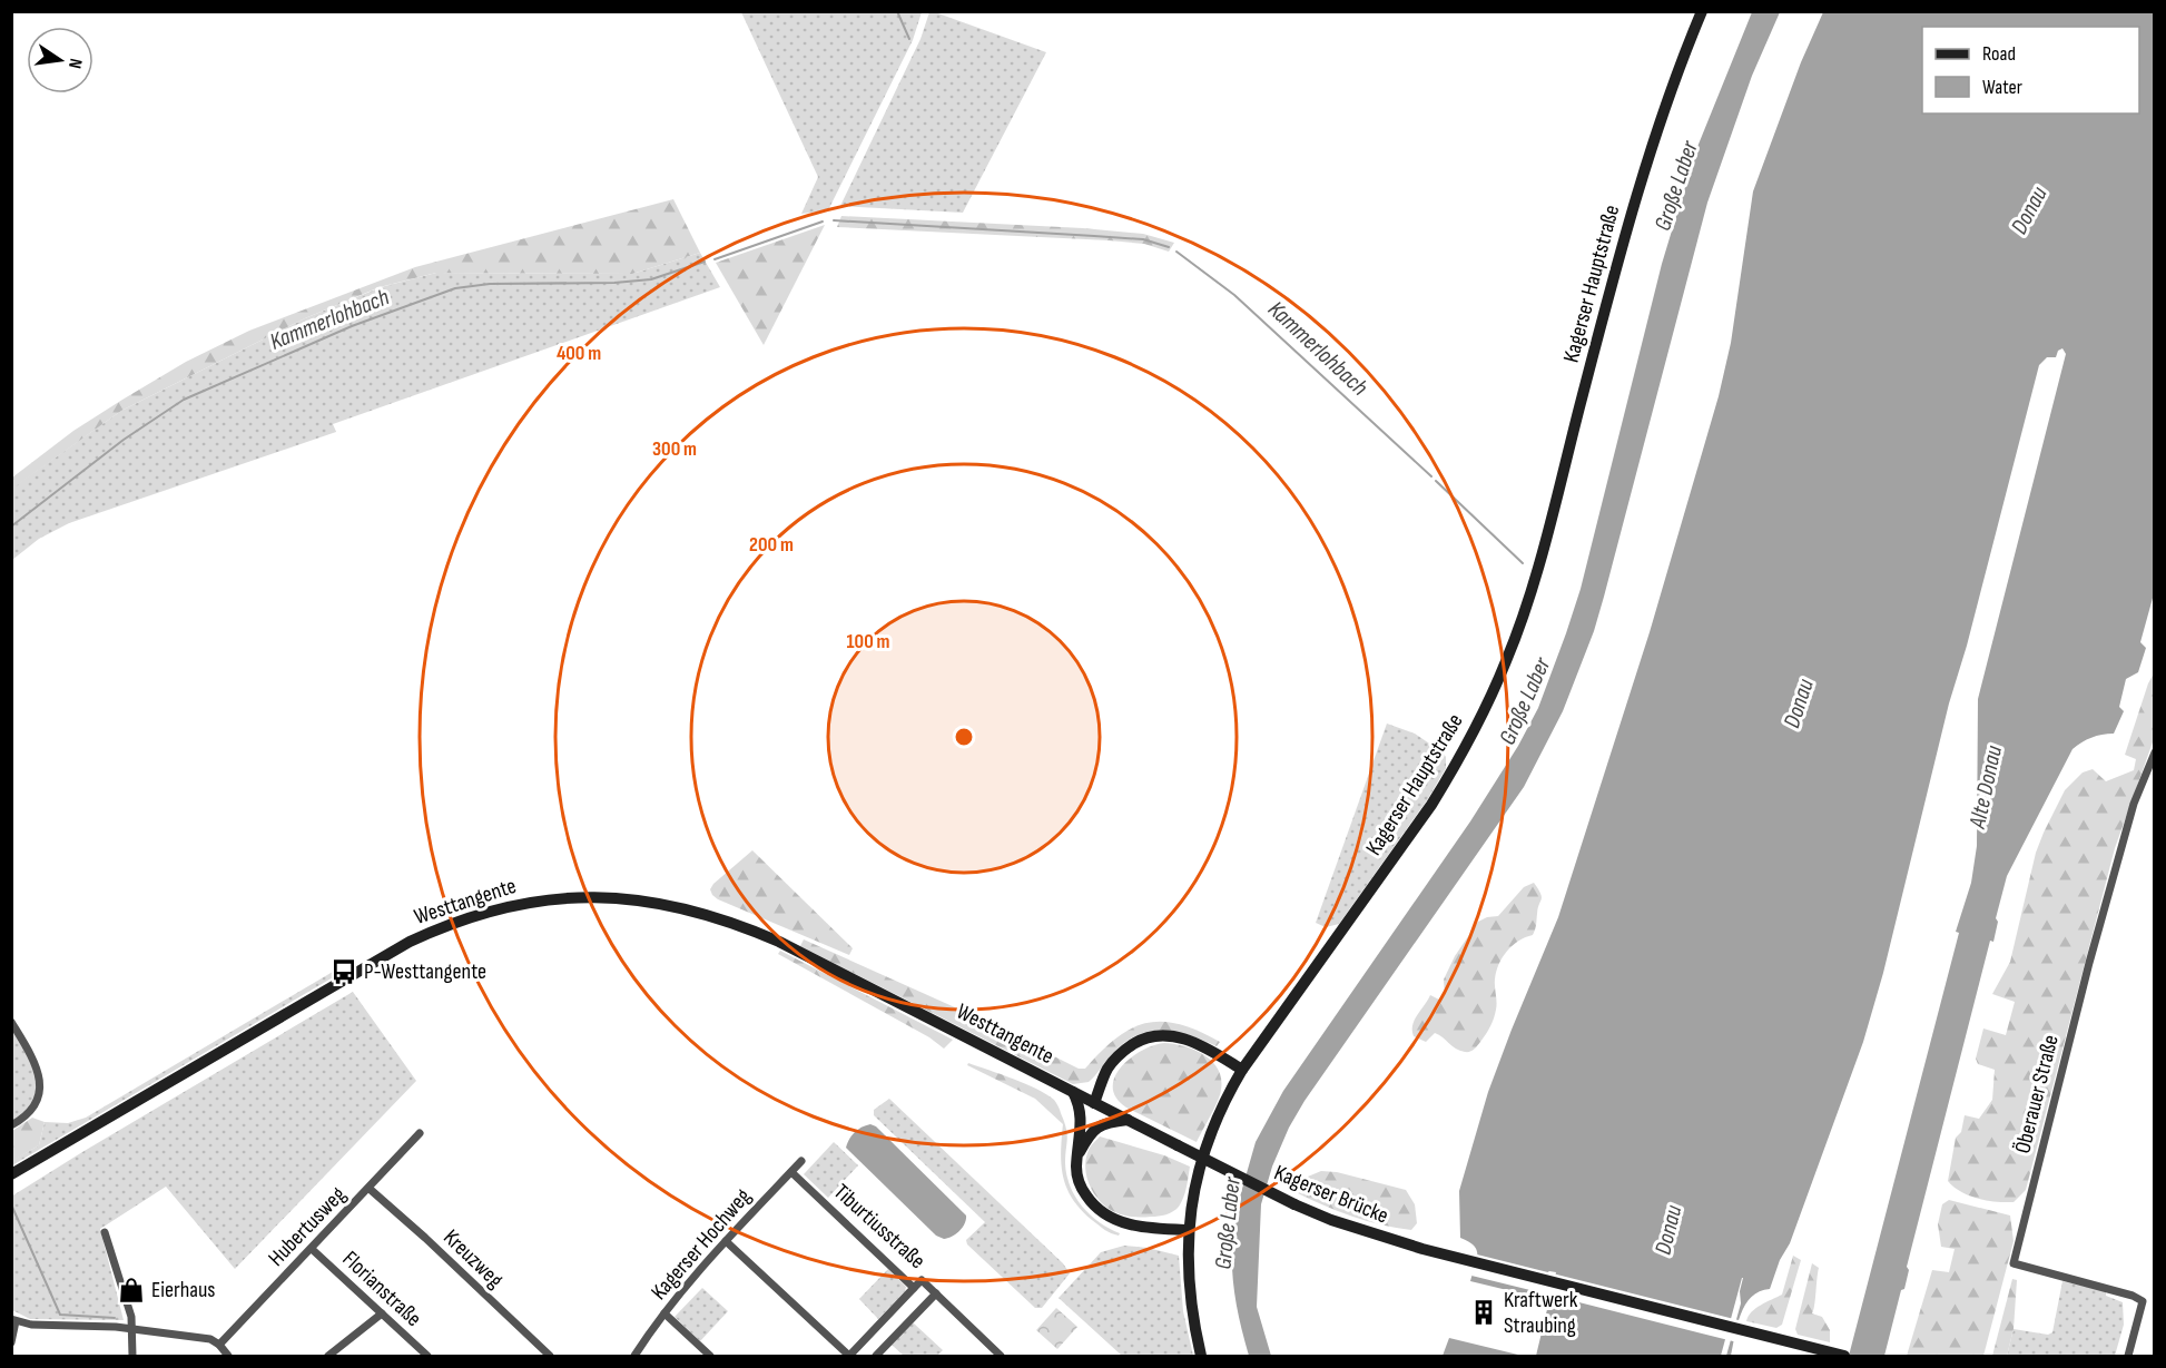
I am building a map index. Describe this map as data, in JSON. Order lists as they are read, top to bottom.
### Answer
{
  "streets": {
    "main road": ["Kagerser Hauptstraße", "Westtangente", "Kagerser Brücke"],
    "street": [
      "Öberauer Straße",
      "Hubertusweg",
      "Tiburtiusstraße",
      "Kagerser Hochweg",
      "Kreuzweg",
      "Florianstraße"
    ]
  },
  "crossings": [
    ["Westtangente", "Kagerser Brücke"],
    ["Hubertusweg", "Kreuzweg"],
    ["Hubertusweg", "Florianstraße"],
    ["Tiburtiusstraße", "Kagerser Hochweg"]
  ],
  "water": [
    "Große Laber",
    "Donau",
    "Kammerlohbach",
    "Alte Donau"
  ],
  "places": {
    "bus stop": ["P-Westtangente"],
    "shop": ["Eierhaus"],
    "building": ["Kraftwerk Straubing"]
  },
  "legend": ["Road", "Water"],
  "north": "right",
  "rings": [
    "400 m",
    "300 m",
    "200 m",
    "100 m"
  ]
}
